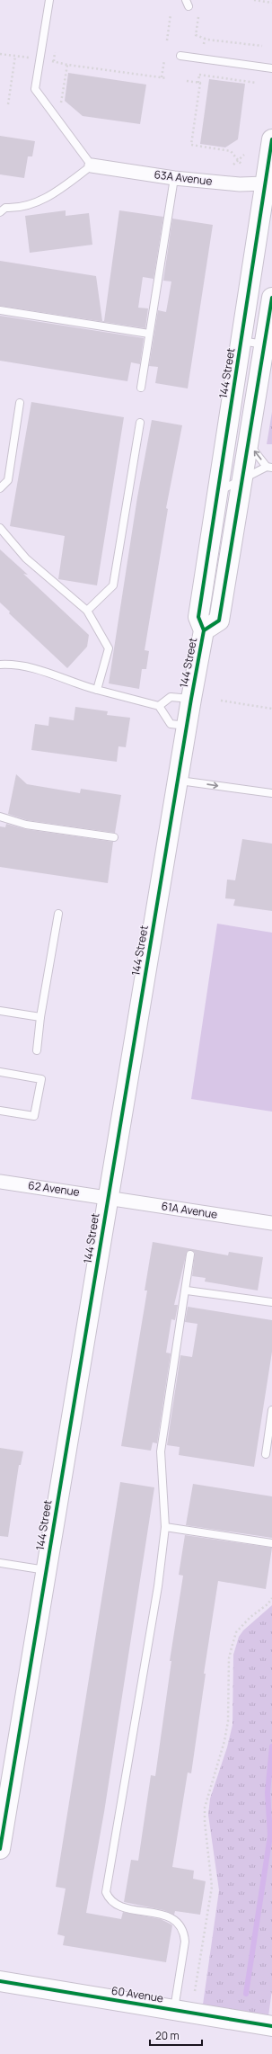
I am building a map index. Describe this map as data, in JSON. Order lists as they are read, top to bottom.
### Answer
{
  "streets": {
    "main road": ["144 Street", "60 Avenue"],
    "street": ["63A Avenue", "62 Avenue", "61A Avenue"]
  },
  "crossings": [
    ["63A Avenue", "144 Street"],
    ["144 Street", "62 Avenue"],
    ["144 Street", "61A Avenue"],
    ["62 Avenue", "61A Avenue"]
  ],
  "scale_bar": "20 m"
}
